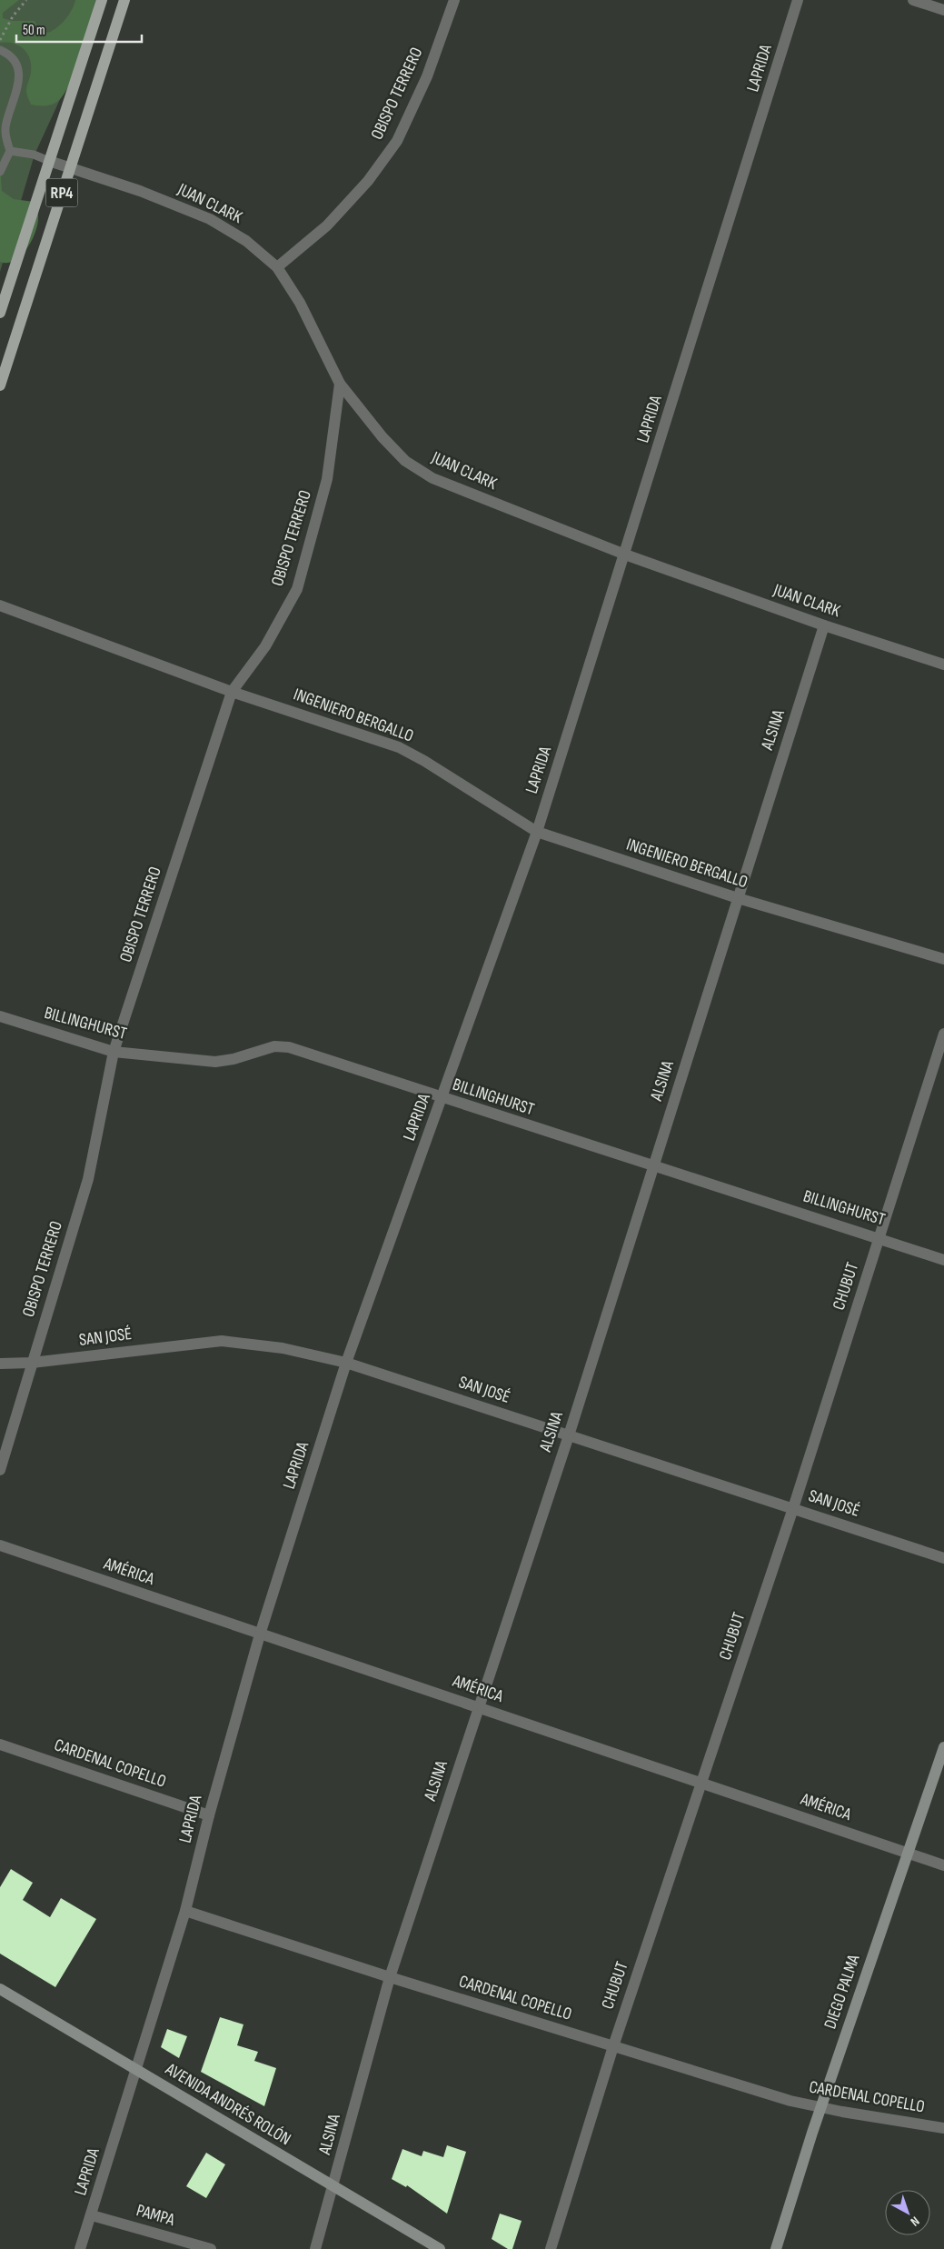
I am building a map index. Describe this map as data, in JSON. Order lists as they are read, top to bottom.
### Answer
{
  "streets": {
    "main road": ["RP4", "DIEGO PALMA", "AVENIDA ANDRÉS ROLÓN"],
    "street": [
      "LAPRIDA",
      "OBISPO TERRERO",
      "JUAN CLARK",
      "INGENIERO BERGALLO",
      "ALSINA",
      "BILLINGHURST",
      "CHUBUT",
      "SAN JOSÉ",
      "AMÉRICA",
      "CARDENAL COPELLO",
      "PAMPA"
    ]
  },
  "crossings": [
    ["LAPRIDA", "JUAN CLARK"],
    ["LAPRIDA", "INGENIERO BERGALLO"],
    ["LAPRIDA", "BILLINGHURST"],
    ["LAPRIDA", "SAN JOSÉ"],
    ["LAPRIDA", "AMÉRICA"],
    ["LAPRIDA", "CARDENAL COPELLO"],
    ["LAPRIDA", "AVENIDA ANDRÉS ROLÓN"],
    ["LAPRIDA", "PAMPA"],
    ["OBISPO TERRERO", "JUAN CLARK"],
    ["OBISPO TERRERO", "INGENIERO BERGALLO"],
    ["OBISPO TERRERO", "BILLINGHURST"],
    ["OBISPO TERRERO", "SAN JOSÉ"],
    ["RP4", "JUAN CLARK"],
    ["JUAN CLARK", "ALSINA"],
    ["INGENIERO BERGALLO", "ALSINA"],
    ["ALSINA", "BILLINGHURST"],
    ["ALSINA", "SAN JOSÉ"],
    ["ALSINA", "AMÉRICA"],
    ["ALSINA", "CARDENAL COPELLO"],
    ["ALSINA", "AVENIDA ANDRÉS ROLÓN"],
    ["BILLINGHURST", "CHUBUT"],
    ["CHUBUT", "SAN JOSÉ"],
    ["CHUBUT", "AMÉRICA"],
    ["CHUBUT", "CARDENAL COPELLO"],
    ["AMÉRICA", "DIEGO PALMA"],
    ["CARDENAL COPELLO", "DIEGO PALMA"]
  ],
  "scale_bar": "50 m",
  "north": "bottom right"
}
